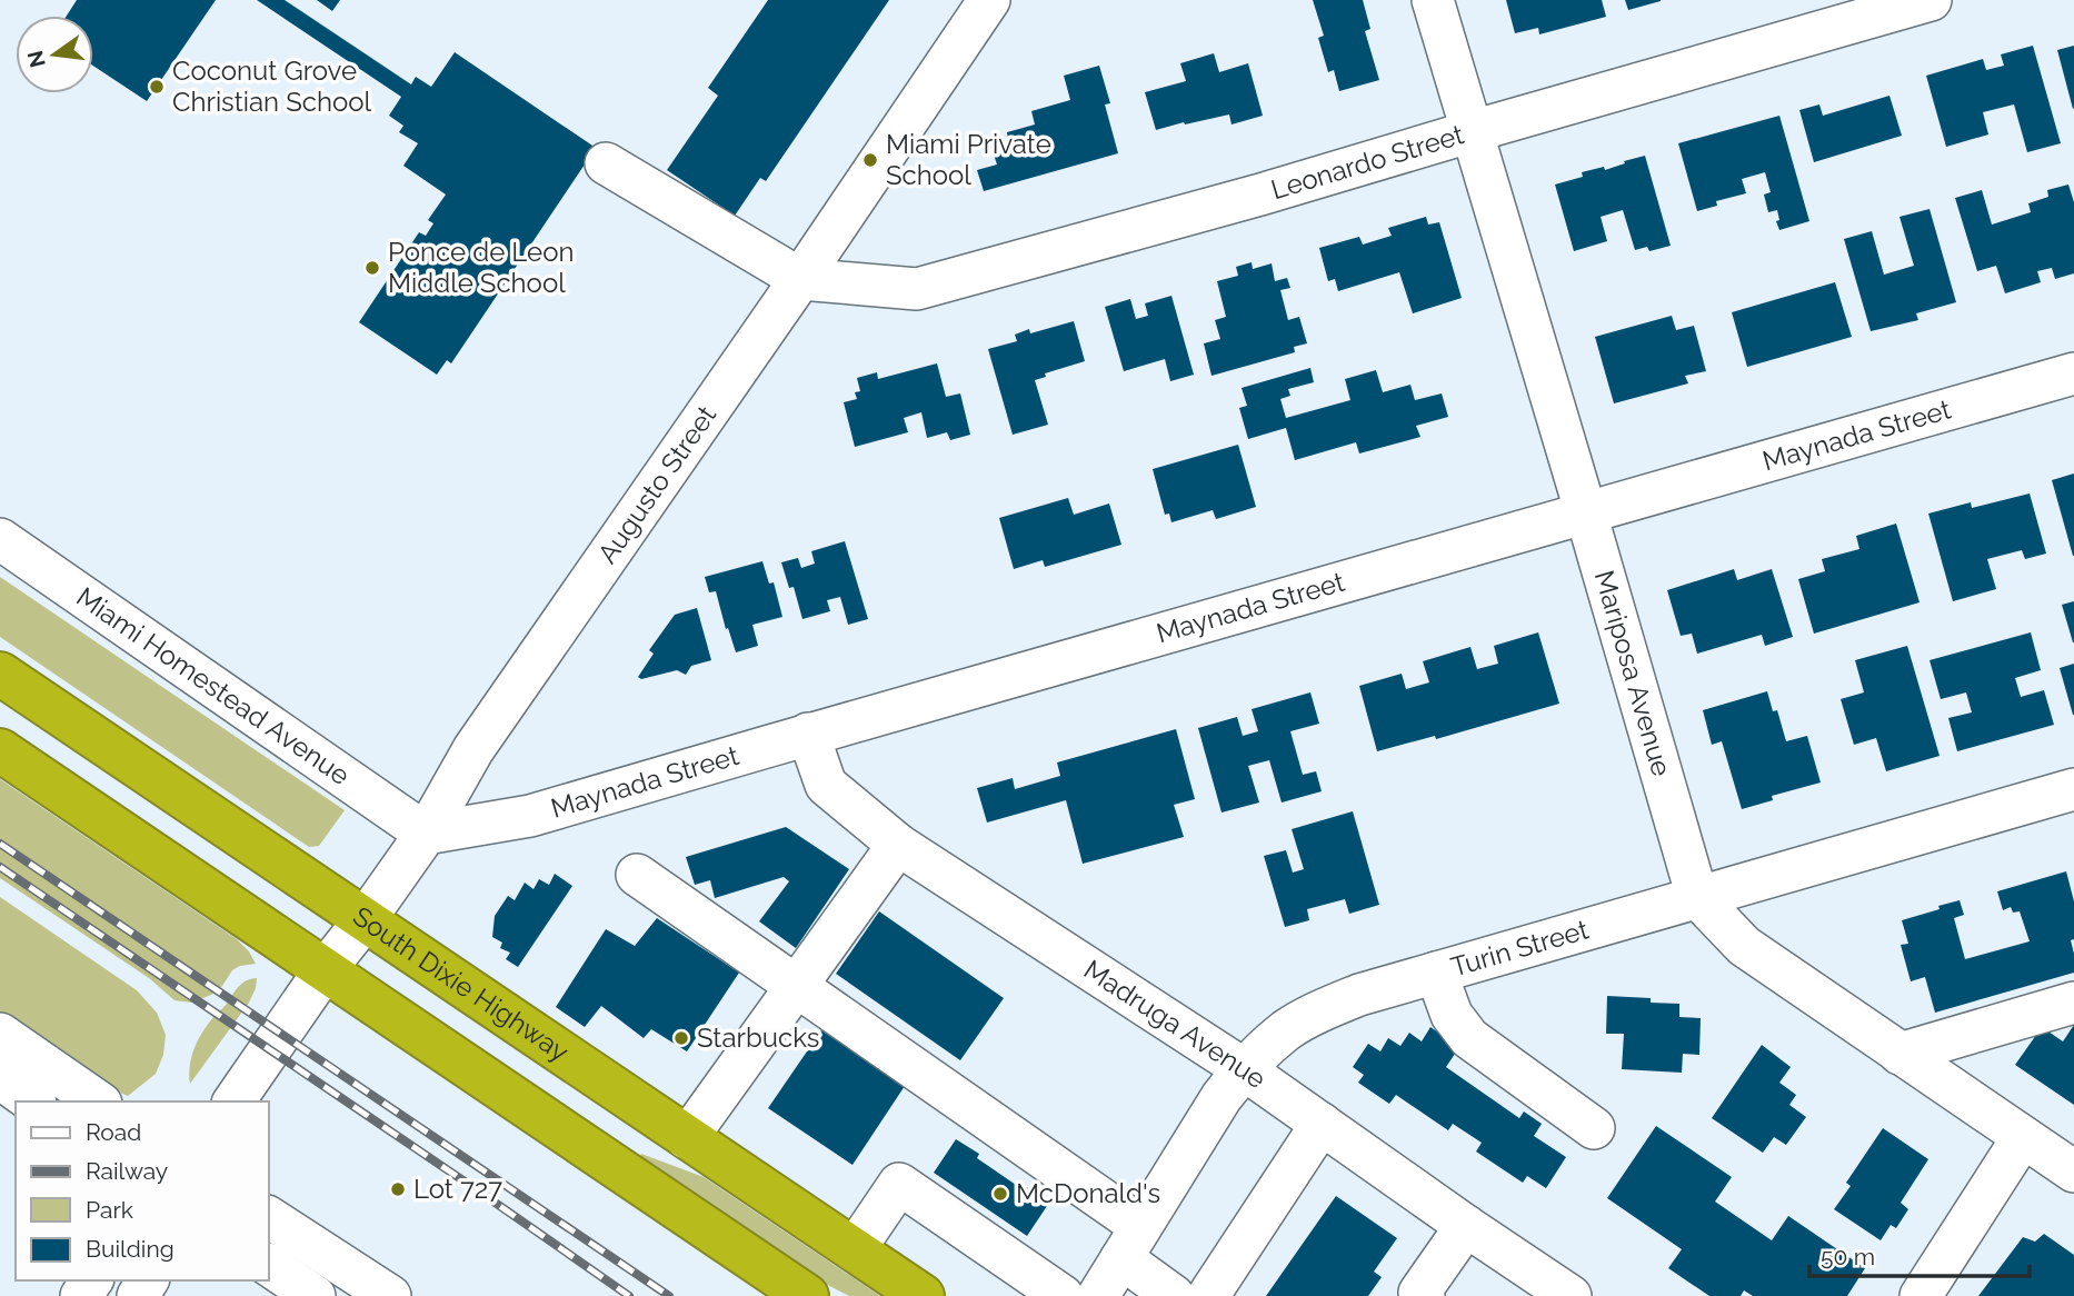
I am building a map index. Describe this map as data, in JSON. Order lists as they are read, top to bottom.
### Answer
{
  "streets": {
    "highway": ["South Dixie Highway"],
    "street": [
      "Leonardo Street",
      "Maynada Street",
      "Augusto Street",
      "Mariposa Avenue",
      "Miami Homestead Avenue",
      "Turin Street",
      "Madruga Avenue"
    ]
  },
  "crossings": [
    ["Leonardo Street", "Augusto Street"],
    ["Leonardo Street", "Mariposa Avenue"],
    ["Maynada Street", "Augusto Street"],
    ["Maynada Street", "Mariposa Avenue"],
    ["Maynada Street", "Miami Homestead Avenue"],
    ["Maynada Street", "Madruga Avenue"],
    ["Augusto Street", "Miami Homestead Avenue"],
    ["Augusto Street", "South Dixie Highway"],
    ["Mariposa Avenue", "Turin Street"],
    ["Turin Street", "Madruga Avenue"]
  ],
  "places": [
    "Coconut Grove Christian School",
    "Miami Private School",
    "Ponce de Leon Middle School",
    "Starbucks",
    "Lot 727",
    "McDonald's"
  ],
  "legend": [
    "Road",
    "Railway",
    "Park",
    "Building"
  ],
  "scale_bar": "50 m",
  "north": "left"
}
